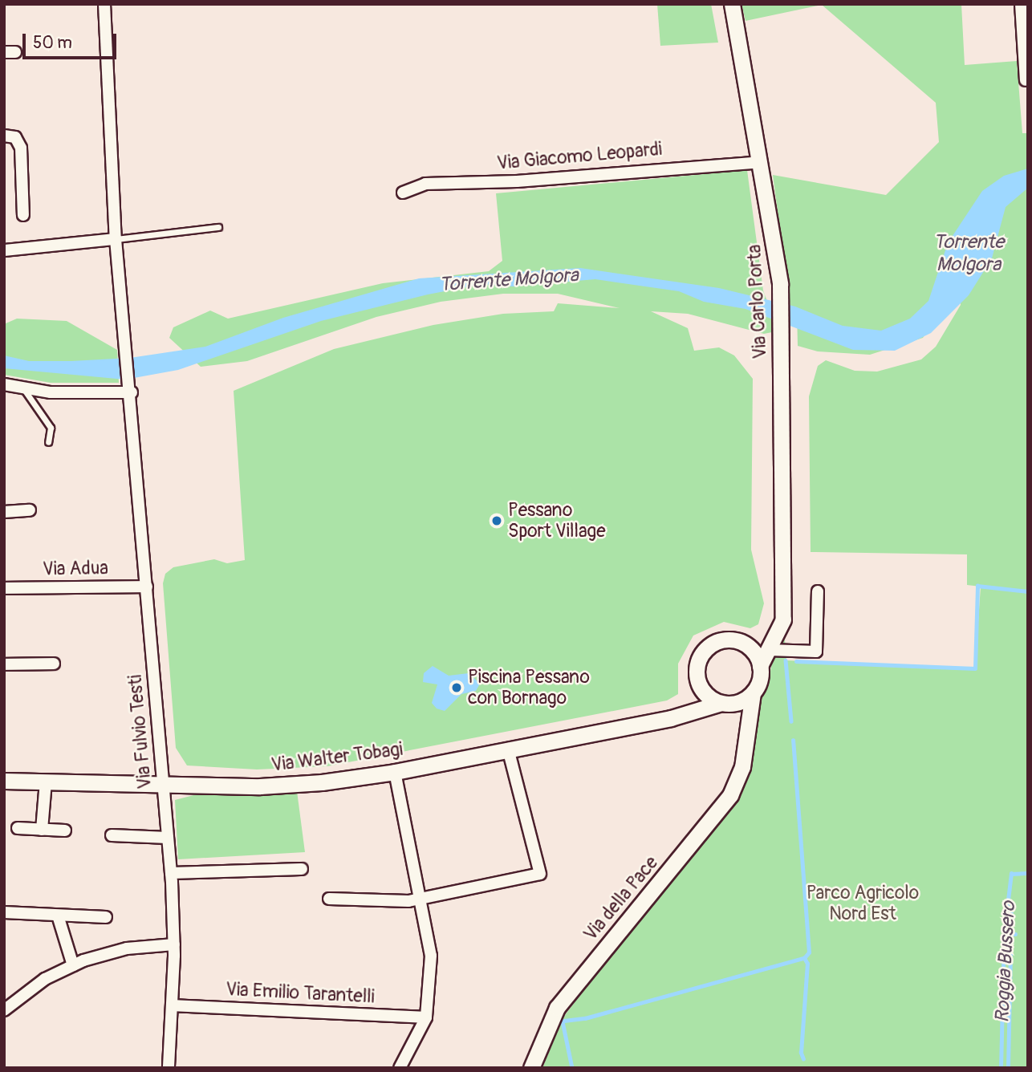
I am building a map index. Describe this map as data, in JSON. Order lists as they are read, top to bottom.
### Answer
{
  "streets": {
    "street": [
      "Via Giacomo Leopardi",
      "Via Carlo Porta",
      "Via Adua",
      "Via Fulvio Testi",
      "Via Walter Tobagi",
      "Via della Pace",
      "Via Emilio Tarantelli"
    ]
  },
  "crossings": [
    ["Via Giacomo Leopardi", "Via Carlo Porta"],
    ["Via Carlo Porta", "Via Walter Tobagi"],
    ["Via Carlo Porta", "Via della Pace"],
    ["Via Adua", "Via Fulvio Testi"],
    ["Via Fulvio Testi", "Via Walter Tobagi"],
    ["Via Fulvio Testi", "Via Emilio Tarantelli"],
    ["Via Walter Tobagi", "Via della Pace"]
  ],
  "water": ["Torrente Molgora", "Roggia Bussero"],
  "parks": ["Parco Agricolo Nord Est"],
  "places": ["Pessano Sport Village", "Piscina Pessano con Bornago"],
  "scale_bar": "50 m"
}
